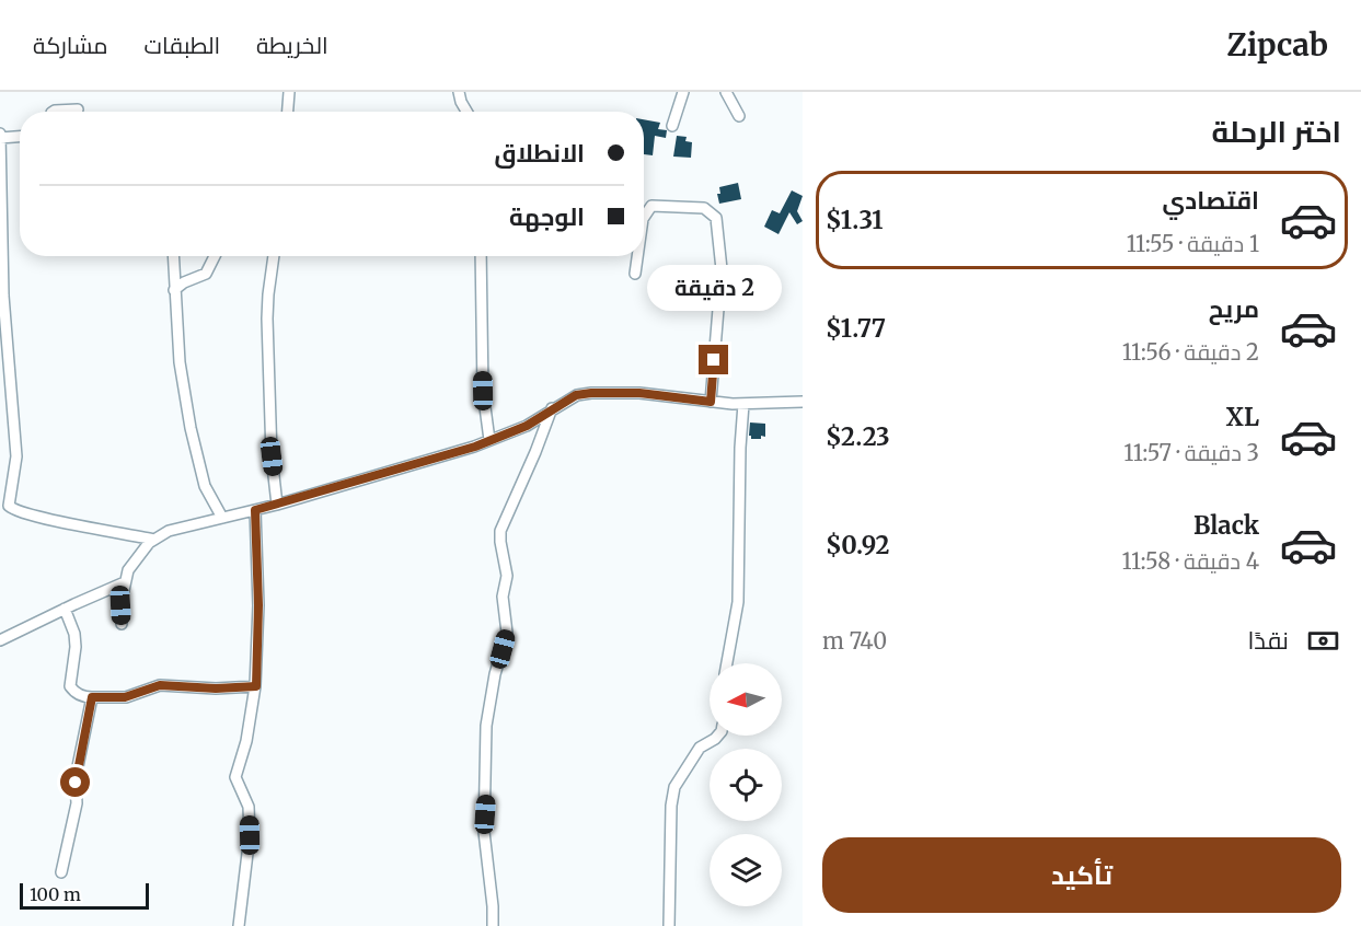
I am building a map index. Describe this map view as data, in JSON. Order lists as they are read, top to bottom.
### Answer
{
  "scale_bar": "100 m",
  "north": "left",
  "page": {
    "header": "Zipcab",
    "nav": ["الخريطة", "الطبقات", "مشاركة"],
    "heading": "اختر الرحلة",
    "banner": ["الانطلاق", "الوجهة"],
    "list": [
      {
        "name": "اقتصادي",
        "note": "1 دقيقة · 11:55",
        "value": "$1.31"
      },
      {
        "name": "مريح",
        "note": "2 دقيقة · 11:56",
        "value": "$1.77"
      },
      {
        "name": "XL",
        "note": "3 دقيقة · 11:57",
        "value": "$2.23"
      },
      {
        "name": "Black",
        "note": "4 دقيقة · 11:58",
        "value": "$0.92"
      }
    ],
    "bubble": "2 دقيقة",
    "pay": ["نقدًا", "740 m"],
    "buttons": "تأكيد",
    "scale": "100 m"
  }
}
